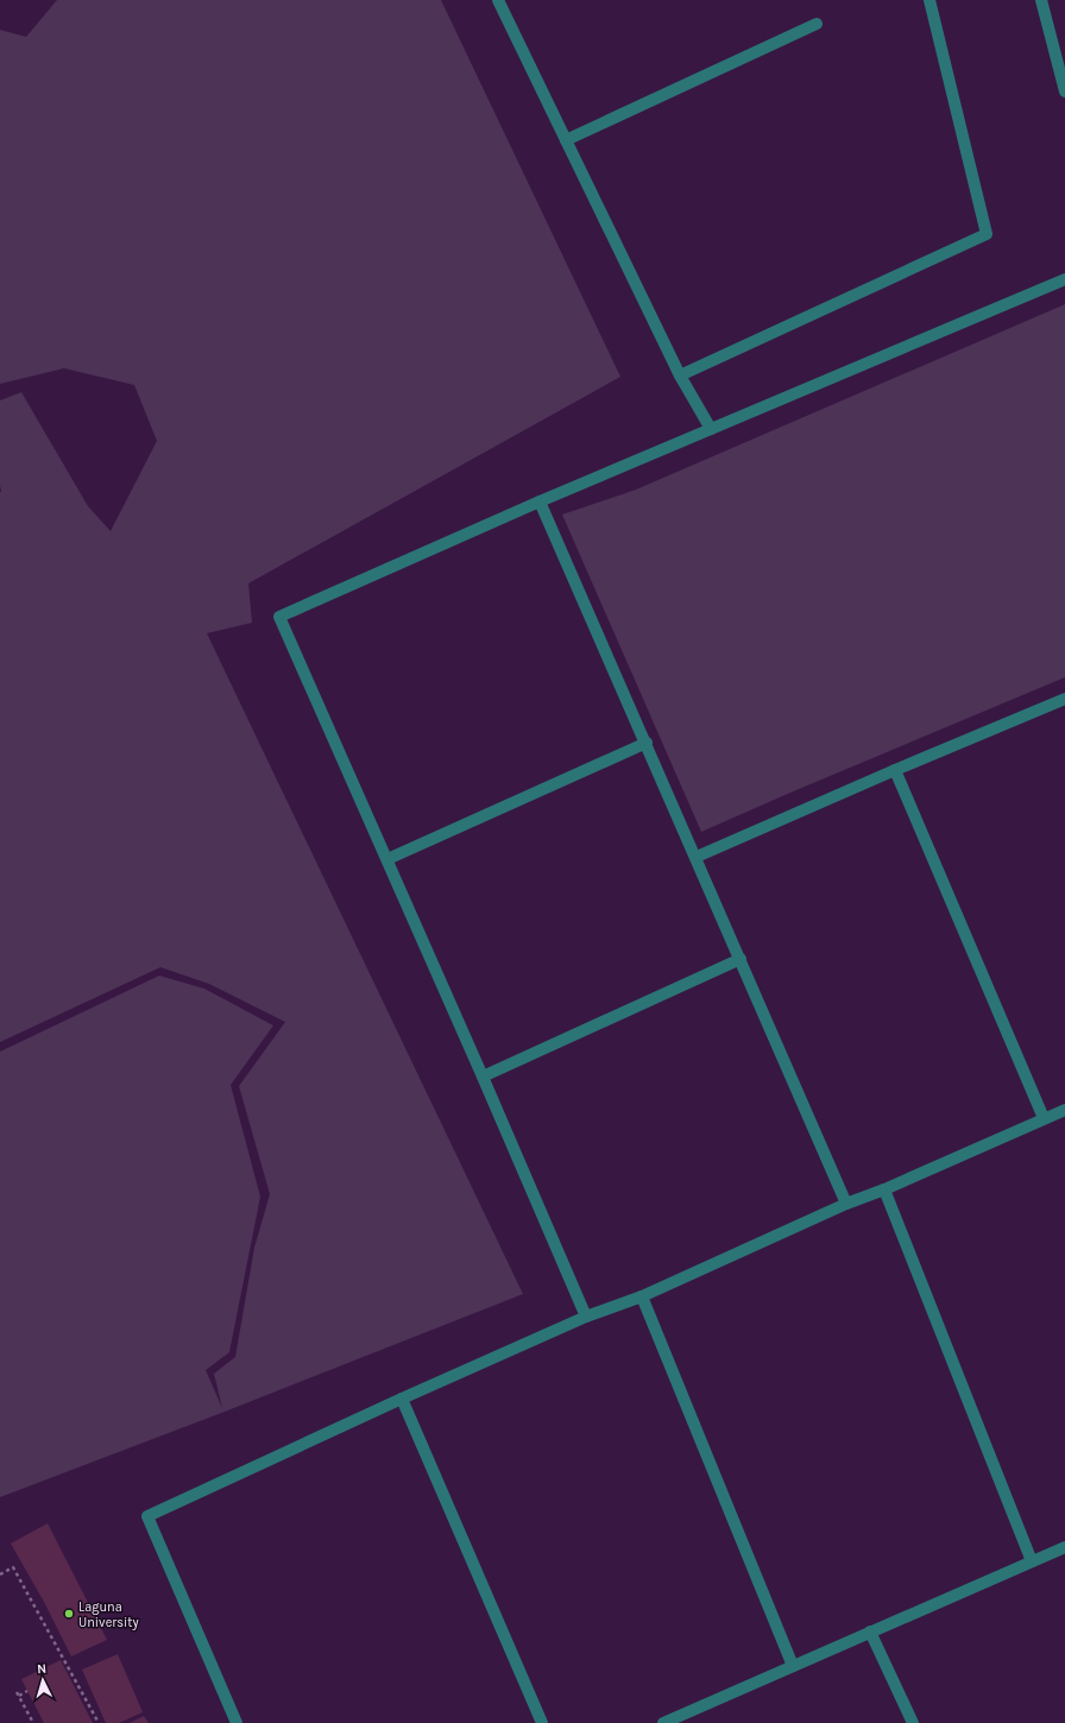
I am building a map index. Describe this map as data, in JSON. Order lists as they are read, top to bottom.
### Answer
{
  "places": ["Laguna University"],
  "north": "top"
}
